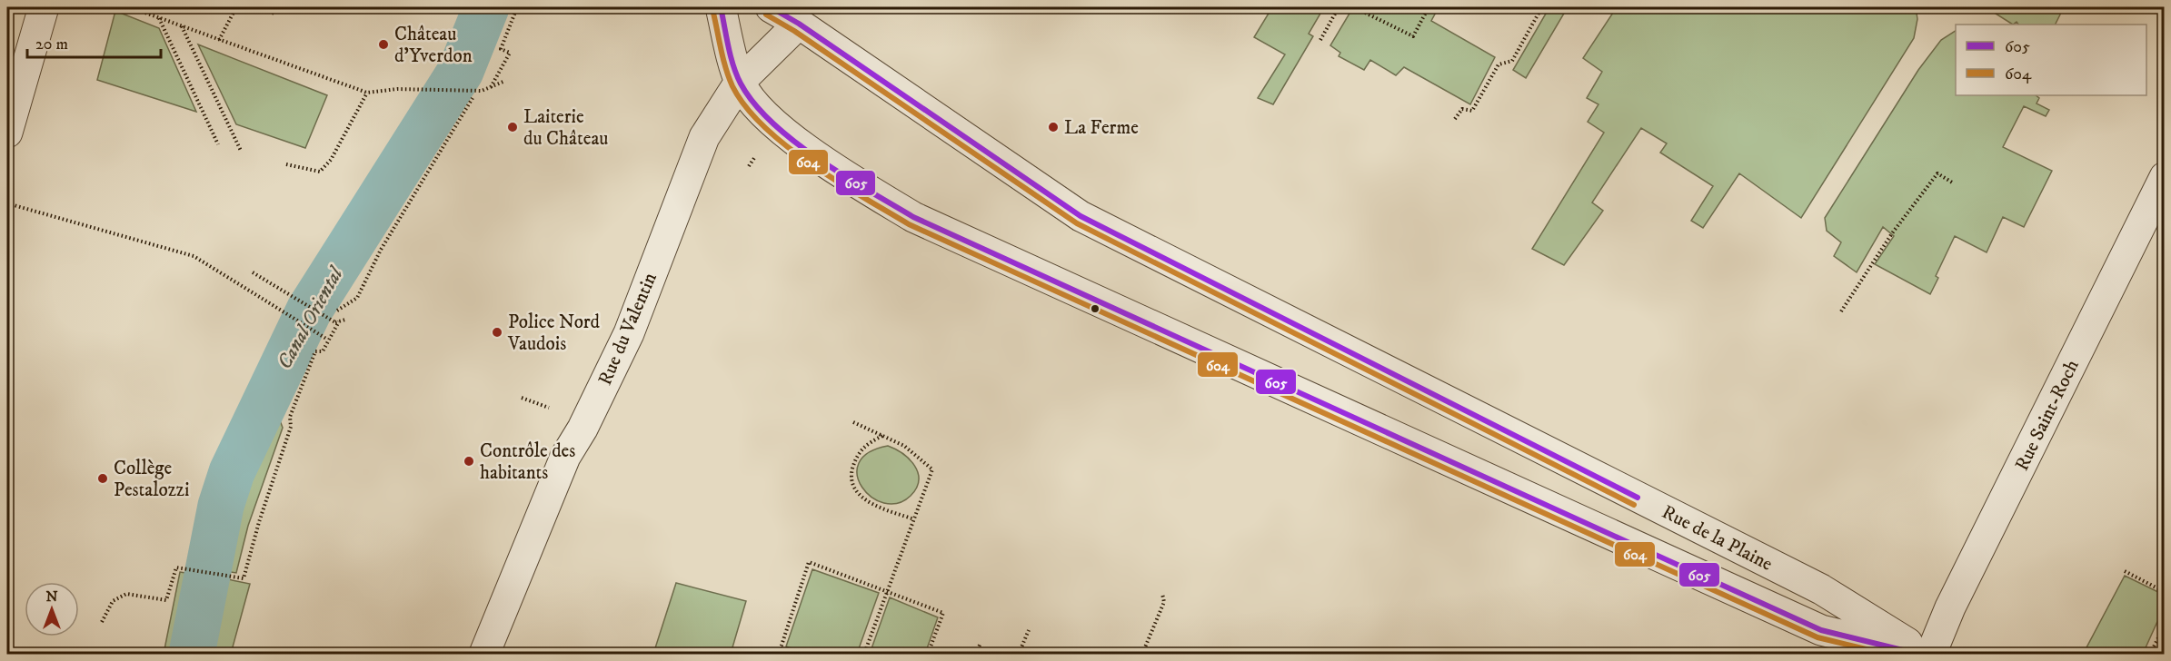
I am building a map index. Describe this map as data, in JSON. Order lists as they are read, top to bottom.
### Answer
{
  "streets": {
    "street": ["Rue du Valentin", "Rue Saint-Roch", "Rue de la Plaine"]
  },
  "crossings": [
    ["Rue du Valentin", "Rue de la Plaine"]
  ],
  "water": ["Canal Oriental"],
  "places": [
    "Château d'Yverdon",
    "Laiterie du Château",
    "La Ferme",
    "Police Nord Vaudois",
    "Contrôle des habitants",
    "Collège Pestalozzi"
  ],
  "lines": ["transit line 605", "transit line 604"],
  "legend": ["605", "604"],
  "scale_bar": "20 m",
  "north": "top"
}
